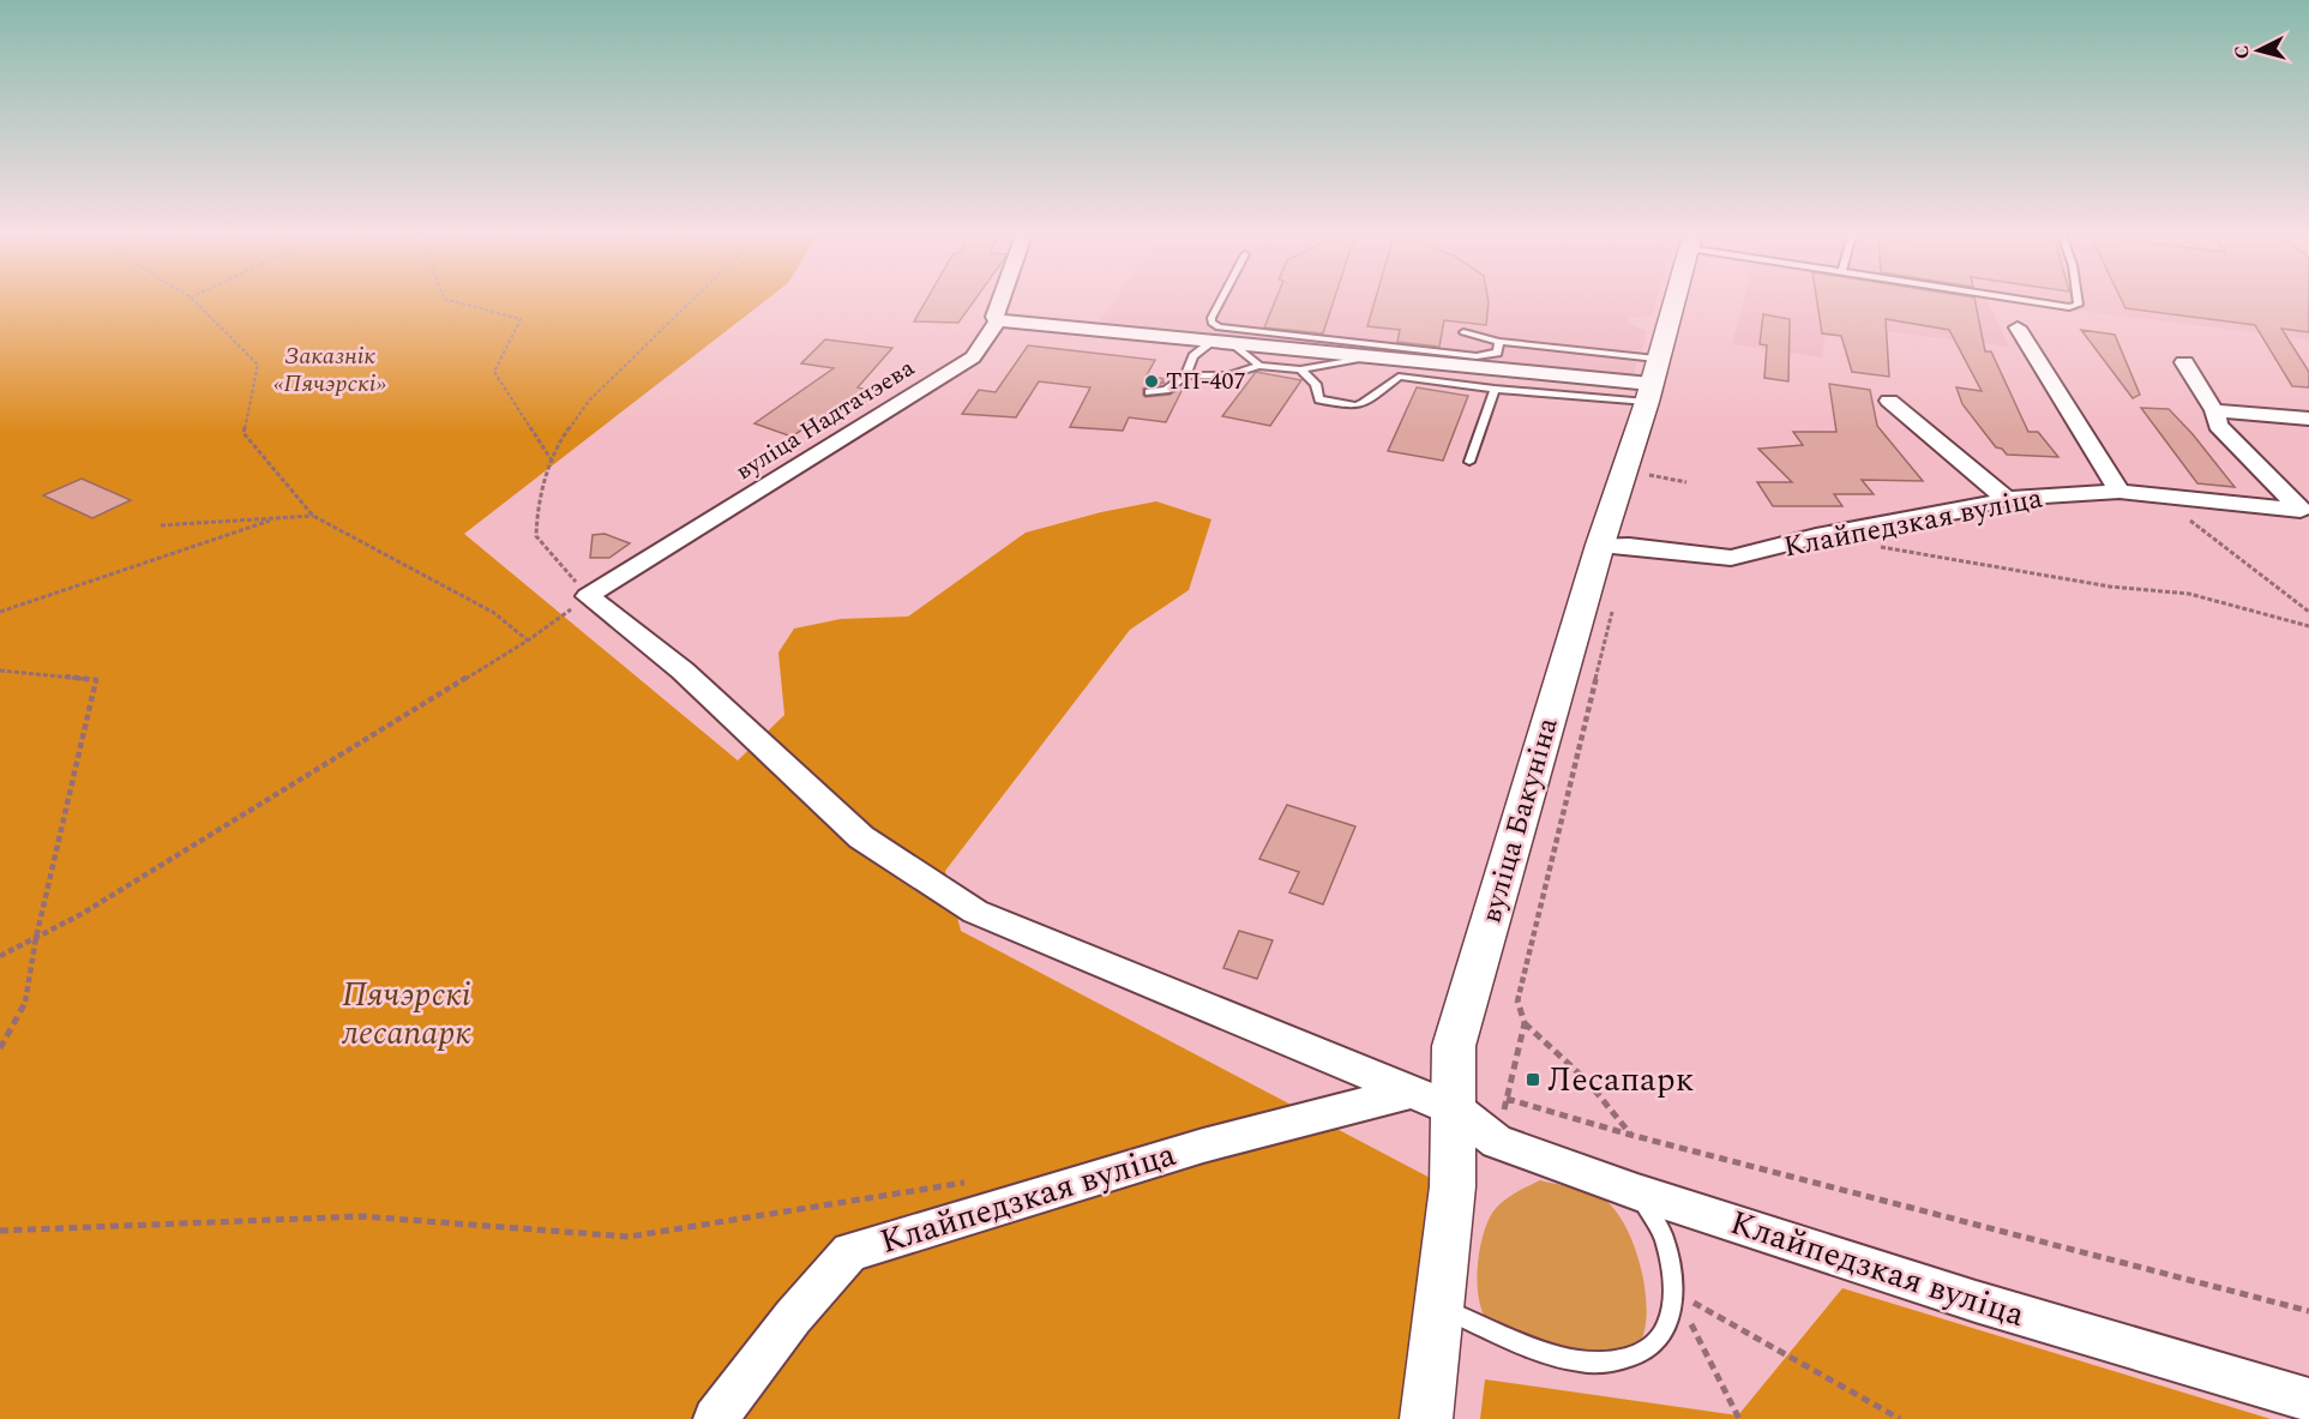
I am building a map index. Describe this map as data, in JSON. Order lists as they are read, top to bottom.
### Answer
{
  "streets": {
    "street": ["вуліца Надтачэева", "Клайпедзкая вуліца", "вуліца Бакуніна"]
  },
  "crossings": [
    ["вуліца Надтачэева", "Клайпедзкая вуліца"],
    ["Клайпедзкая вуліца", "вуліца Бакуніна"]
  ],
  "parks": ["Заказнік «Пячэрскі»", "Пячэрскі лесапарк"],
  "places": {
    "other": ["ТП-407"],
    "transit": ["Лесапарк"]
  },
  "north": "left"
}
